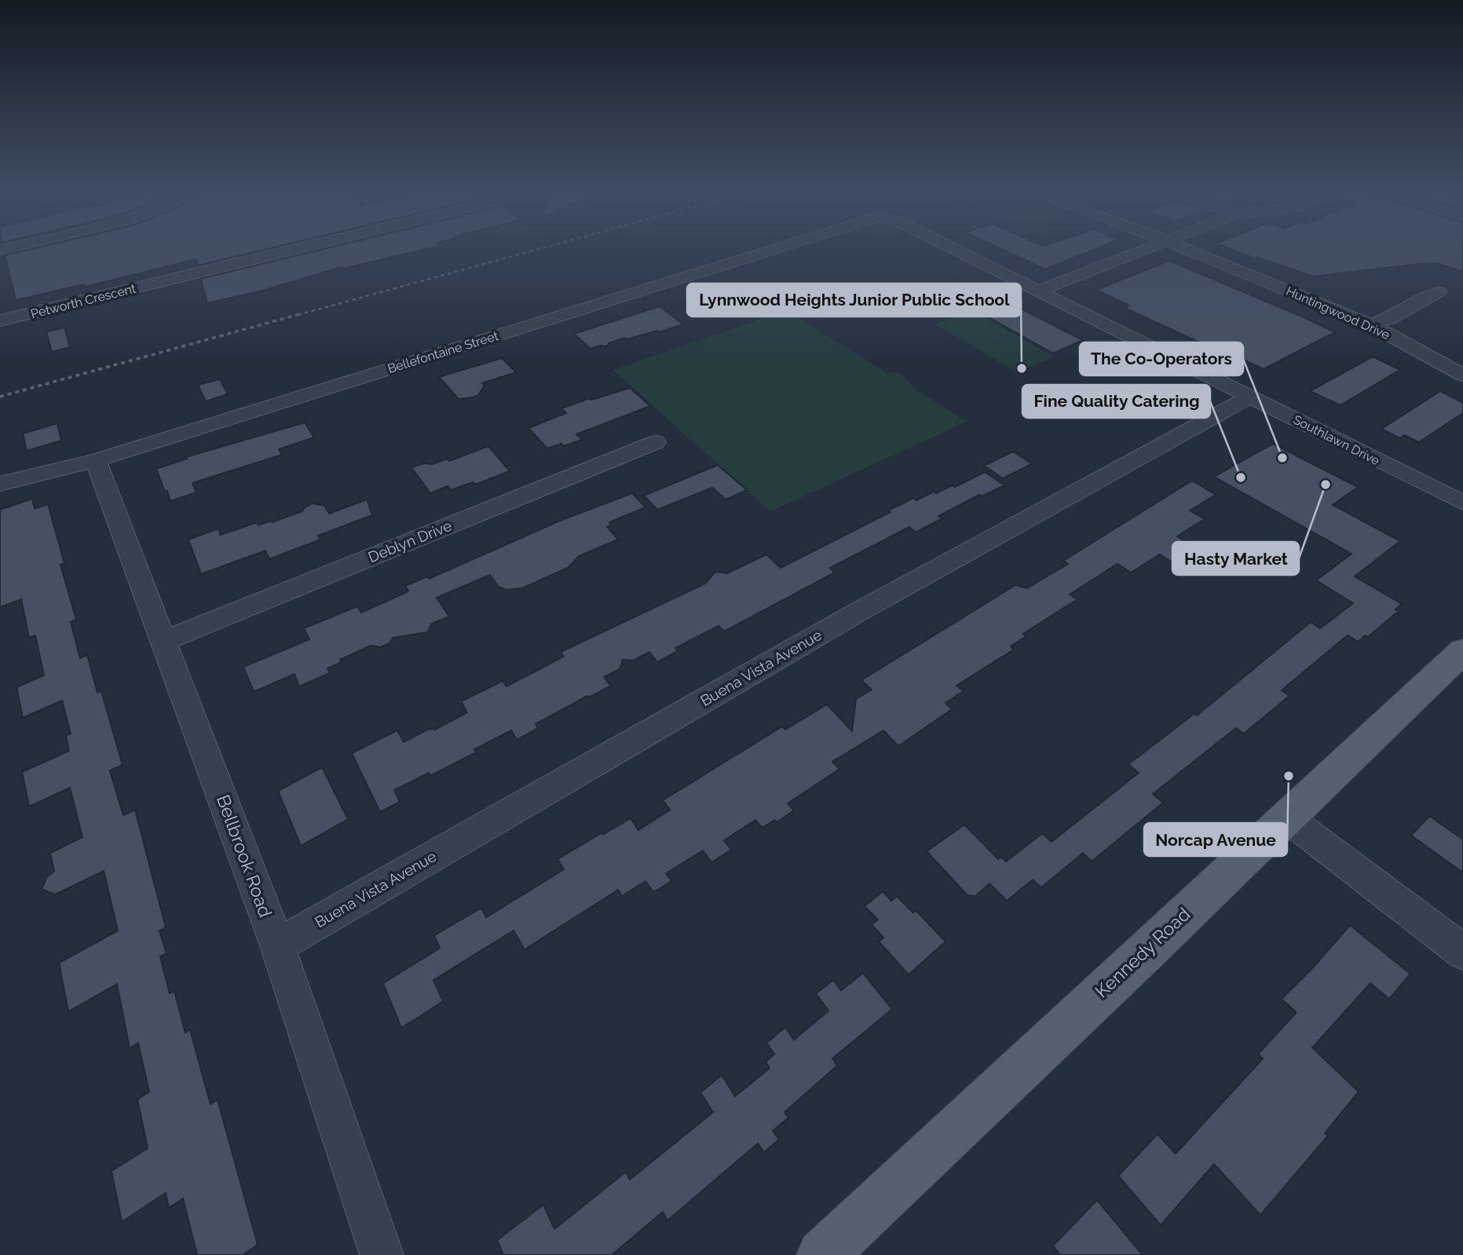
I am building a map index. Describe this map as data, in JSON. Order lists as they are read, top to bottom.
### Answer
{
  "streets": {
    "main road": ["Kennedy Road"],
    "street": [
      "Petworth Crescent",
      "Huntingwood Drive",
      "Bellefontaine Street",
      "Southlawn Drive",
      "Deblyn Drive",
      "Buena Vista Avenue",
      "Bellbrook Road"
    ]
  },
  "crossings": [
    ["Bellefontaine Street", "Bellbrook Road"],
    ["Southlawn Drive", "Buena Vista Avenue"],
    ["Deblyn Drive", "Bellbrook Road"],
    ["Buena Vista Avenue", "Bellbrook Road"]
  ],
  "places": [
    "Lynnwood Heights Junior Public School",
    "The Co-Operators",
    "Fine Quality Catering",
    "Hasty Market",
    "Norcap Avenue"
  ]
}
